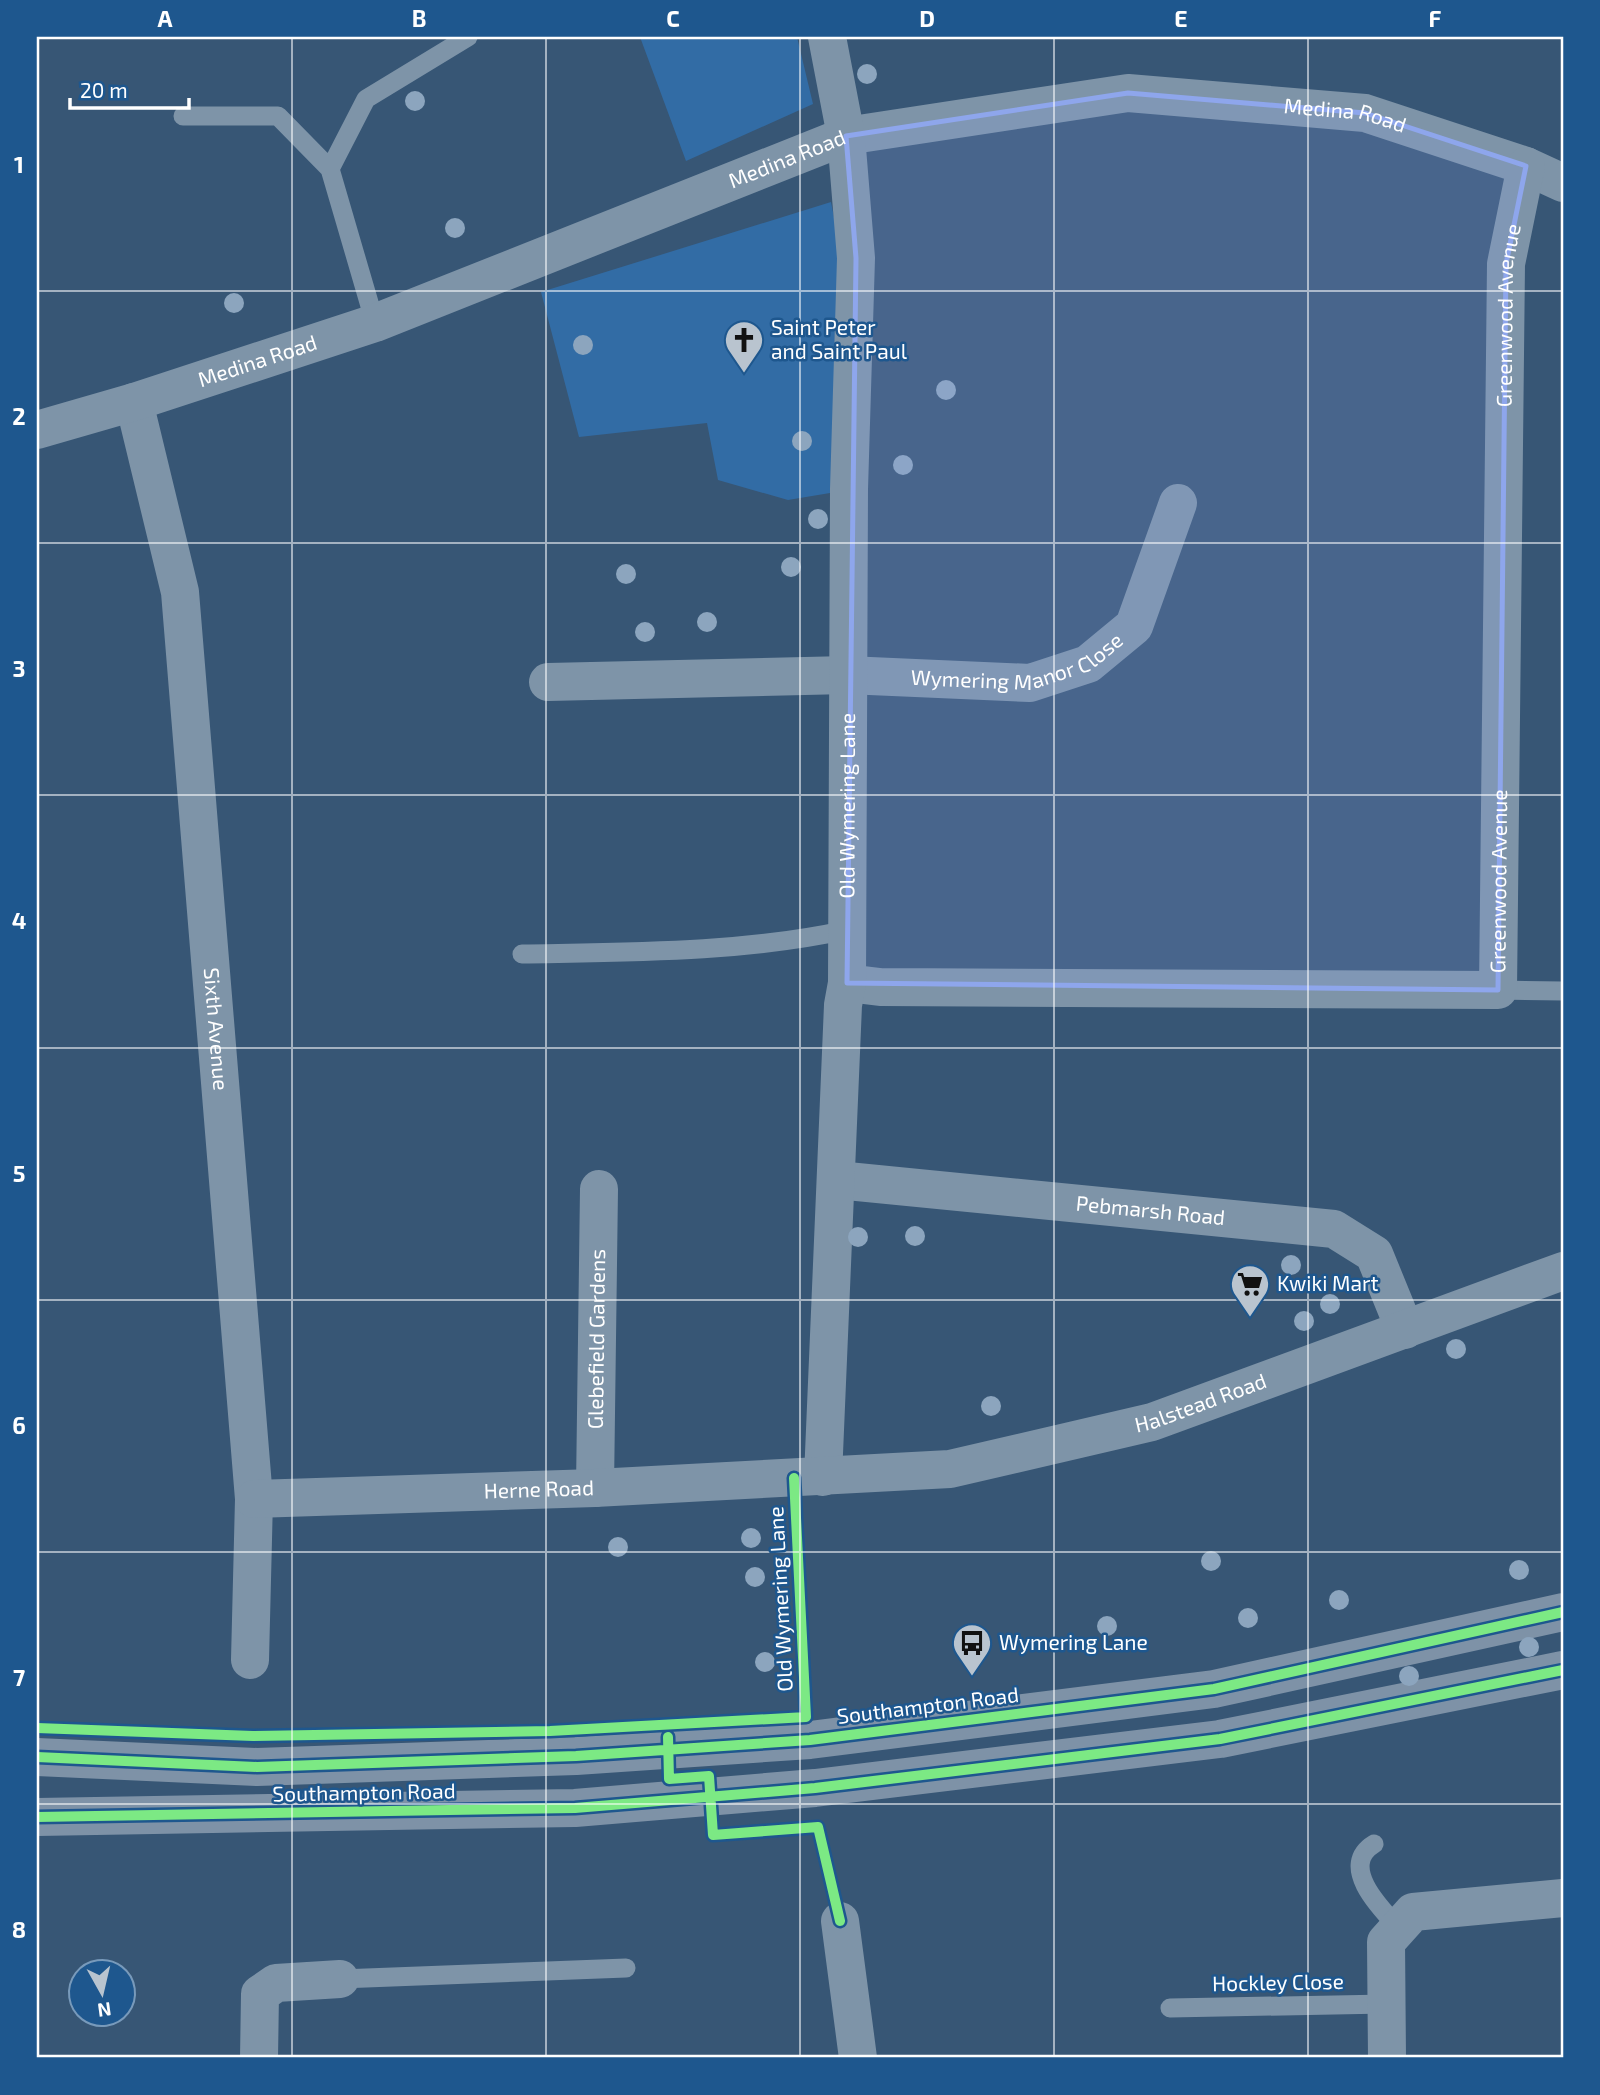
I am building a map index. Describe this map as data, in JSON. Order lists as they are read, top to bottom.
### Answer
{
  "streets": {
    "main road": ["Southampton Road"],
    "street": [
      "Medina Road",
      "Greenwood Avenue",
      "Wymering Manor Close",
      "Old Wymering Lane",
      "Sixth Avenue",
      "Pebmarsh Road",
      "Glebefield Gardens",
      "Halstead Road",
      "Herne Road"
    ],
    "lane": ["Hockley Close"]
  },
  "crossings": [
    ["Medina Road", "Greenwood Avenue"],
    ["Medina Road", "Old Wymering Lane"],
    ["Medina Road", "Sixth Avenue"],
    ["Greenwood Avenue", "Old Wymering Lane"],
    ["Wymering Manor Close", "Old Wymering Lane"],
    ["Old Wymering Lane", "Pebmarsh Road"],
    ["Old Wymering Lane", "Halstead Road"],
    ["Old Wymering Lane", "Herne Road"],
    ["Sixth Avenue", "Herne Road"],
    ["Pebmarsh Road", "Halstead Road"],
    ["Glebefield Gardens", "Herne Road"],
    ["Halstead Road", "Herne Road"]
  ],
  "places": {
    "church": ["Saint Peter and Saint Paul"],
    "supermarket": ["Kwiki Mart"],
    "bus stop": ["Wymering Lane"]
  },
  "scale_bar": "20 m",
  "north": "bottom",
  "grid": {
    "columns": [
      "A",
      "B",
      "C",
      "D",
      "E",
      "F"
    ],
    "rows": [
      "1",
      "2",
      "3",
      "4",
      "5",
      "6",
      "7",
      "8"
    ]
  }
}
